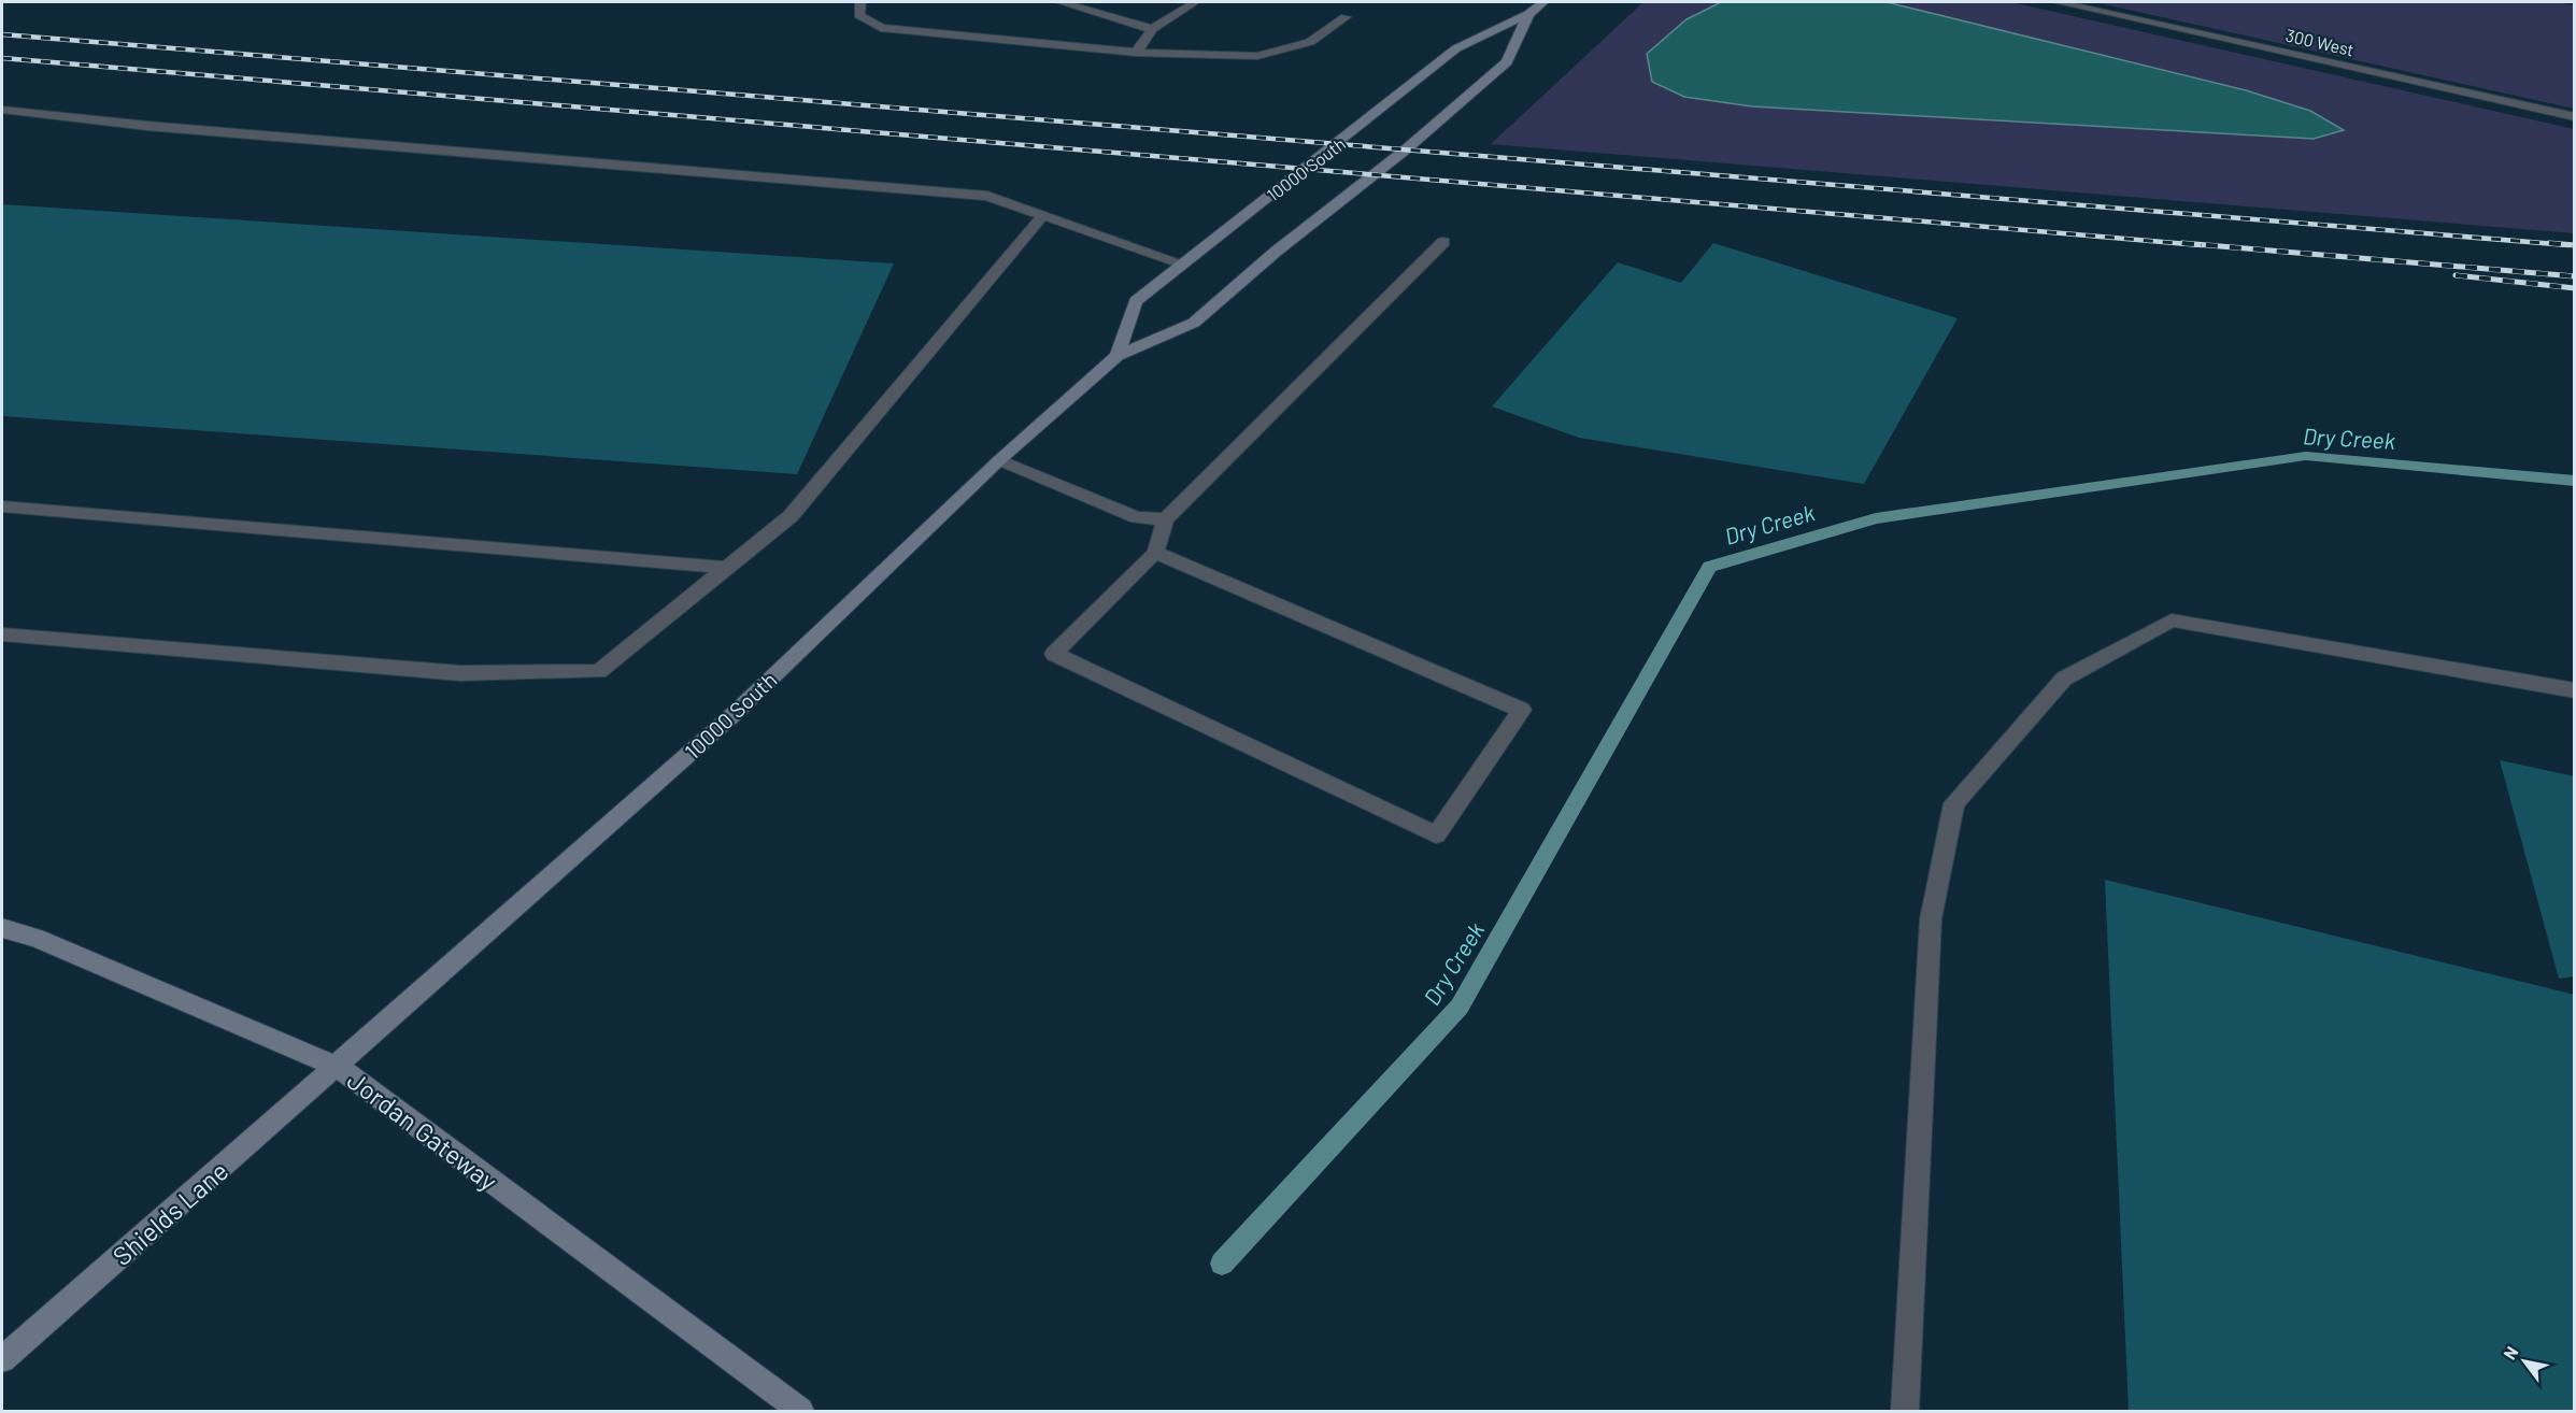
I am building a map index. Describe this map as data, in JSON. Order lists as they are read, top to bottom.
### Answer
{
  "streets": {
    "main road": ["10000 South", "Jordan Gateway", "Shields Lane"],
    "street": ["300 West"]
  },
  "crossings": [
    ["10000 South", "Jordan Gateway"],
    ["10000 South", "Shields Lane"],
    ["Jordan Gateway", "Shields Lane"]
  ],
  "water": ["Dry Creek"],
  "north": "top left"
}
